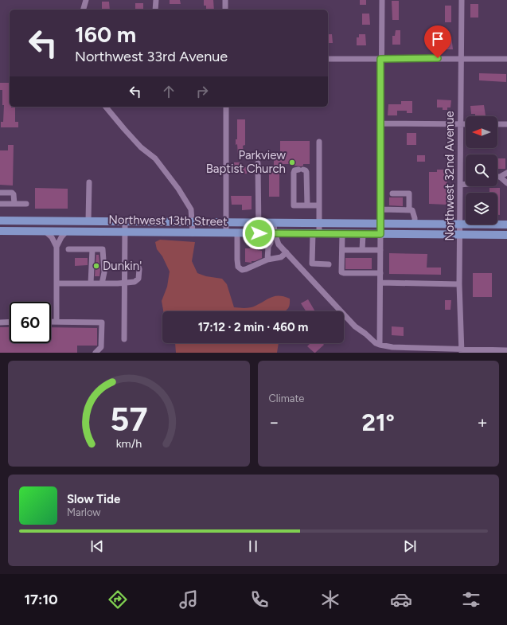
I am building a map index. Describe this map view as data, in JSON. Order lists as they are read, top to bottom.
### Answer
{
  "streets": {
    "main road": ["Northwest 13th Street"],
    "street": ["Northwest 32nd Avenue"]
  },
  "crossings": [
    ["Northwest 32nd Avenue", "Northwest 13th Street"]
  ],
  "places": ["Parkview Baptist Church", "Dunkin'"],
  "north": "left",
  "page": {
    "turn": ["160 m", "Northwest 33rd Avenue"],
    "limit": "60",
    "trip": "17:12 · 2 min · 460 m",
    "tile": "Climate",
    "heat": ["−", "21°", "+"],
    "song": ["Slow Tide", "Marlow"],
    "tabs": "17:10",
    "gauge": ["57", "km/h"]
  }
}
